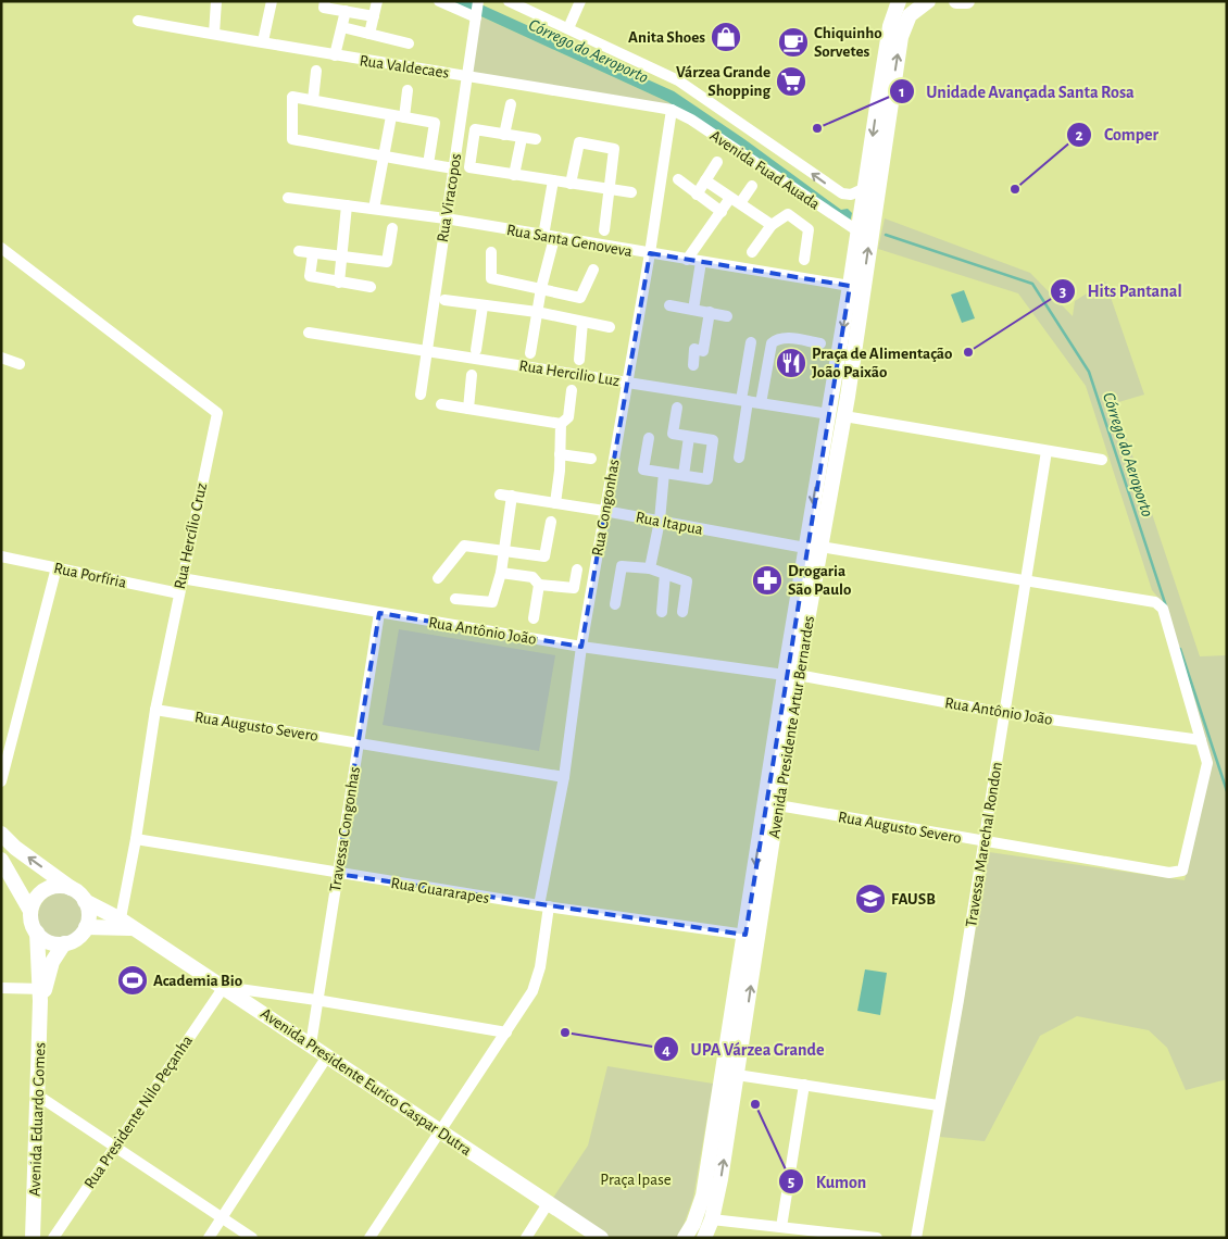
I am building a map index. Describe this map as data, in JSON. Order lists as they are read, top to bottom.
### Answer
{
  "streets": {
    "main road": ["Avenida Presidente Artur Bernardes", "Avenida Presidente Eurico Gaspar Dutra", "Avenida Eduardo Gomes"],
    "street": [
      "Rua Valdecaes",
      "Avenida Fuad Auada",
      "Rua Viracopos",
      "Rua Santa Genoveva",
      "Rua Hercilio Luz",
      "Rua Congonhas",
      "Rua Itapua",
      "Rua Hercílio Cruz",
      "Rua Porfíria",
      "Rua Antônio João",
      "Rua Augusto Severo",
      "Travessa Congonhas",
      "Travessa Marechal Rondon",
      "Rua Guararapes",
      "Rua Presidente Nilo Peçanha"
    ]
  },
  "crossings": [
    ["Rua Valdecaes", "Avenida Fuad Auada"],
    ["Rua Valdecaes", "Rua Viracopos"],
    ["Rua Valdecaes", "Rua Congonhas"],
    ["Avenida Fuad Auada", "Rua Congonhas"],
    ["Avenida Fuad Auada", "Avenida Presidente Artur Bernardes"],
    ["Rua Viracopos", "Rua Santa Genoveva"],
    ["Rua Viracopos", "Rua Hercilio Luz"],
    ["Rua Santa Genoveva", "Rua Congonhas"],
    ["Rua Santa Genoveva", "Avenida Presidente Artur Bernardes"],
    ["Rua Hercilio Luz", "Rua Congonhas"],
    ["Rua Hercilio Luz", "Avenida Presidente Artur Bernardes"],
    ["Rua Hercilio Luz", "Travessa Marechal Rondon"],
    ["Rua Congonhas", "Rua Itapua"],
    ["Rua Congonhas", "Rua Antônio João"],
    ["Rua Congonhas", "Rua Augusto Severo"],
    ["Rua Congonhas", "Rua Guararapes"],
    ["Rua Congonhas", "Avenida Presidente Eurico Gaspar Dutra"],
    ["Rua Itapua", "Rua Antônio João"],
    ["Rua Itapua", "Rua Augusto Severo"],
    ["Rua Itapua", "Avenida Presidente Artur Bernardes"],
    ["Rua Itapua", "Travessa Marechal Rondon"],
    ["Rua Hercílio Cruz", "Rua Porfíria"],
    ["Rua Hercílio Cruz", "Rua Antônio João"],
    ["Rua Hercílio Cruz", "Rua Augusto Severo"],
    ["Rua Hercílio Cruz", "Rua Guararapes"],
    ["Rua Hercílio Cruz", "Avenida Presidente Eurico Gaspar Dutra"],
    ["Rua Antônio João", "Avenida Presidente Artur Bernardes"],
    ["Rua Antônio João", "Travessa Congonhas"],
    ["Rua Antônio João", "Travessa Marechal Rondon"],
    ["Rua Augusto Severo", "Avenida Presidente Artur Bernardes"],
    ["Rua Augusto Severo", "Travessa Congonhas"],
    ["Rua Augusto Severo", "Travessa Marechal Rondon"],
    ["Avenida Presidente Artur Bernardes", "Rua Guararapes"],
    ["Travessa Congonhas", "Rua Guararapes"],
    ["Travessa Congonhas", "Avenida Presidente Eurico Gaspar Dutra"],
    ["Avenida Presidente Eurico Gaspar Dutra", "Rua Presidente Nilo Peçanha"],
    ["Avenida Presidente Eurico Gaspar Dutra", "Avenida Eduardo Gomes"]
  ],
  "water": ["Córrego do Aeroporto"],
  "parks": ["Praça Ipase"],
  "places": {
    "shop": ["Anita Shoes"],
    "cafe": ["Chiquinho Sorvetes"],
    "supermarket": ["Várzea Grande Shopping"],
    "other": [
      "Unidade Avançada Santa Rosa",
      "Comper",
      "Hits Pantanal",
      "UPA Várzea Grande",
      "Kumon"
    ],
    "restaurant": ["Praça de Alimentação João Paixão"],
    "pharmacy": ["Drogaria São Paulo"],
    "school or university": ["FAUSB"],
    "sports": ["Academia Bio"]
  }
}
